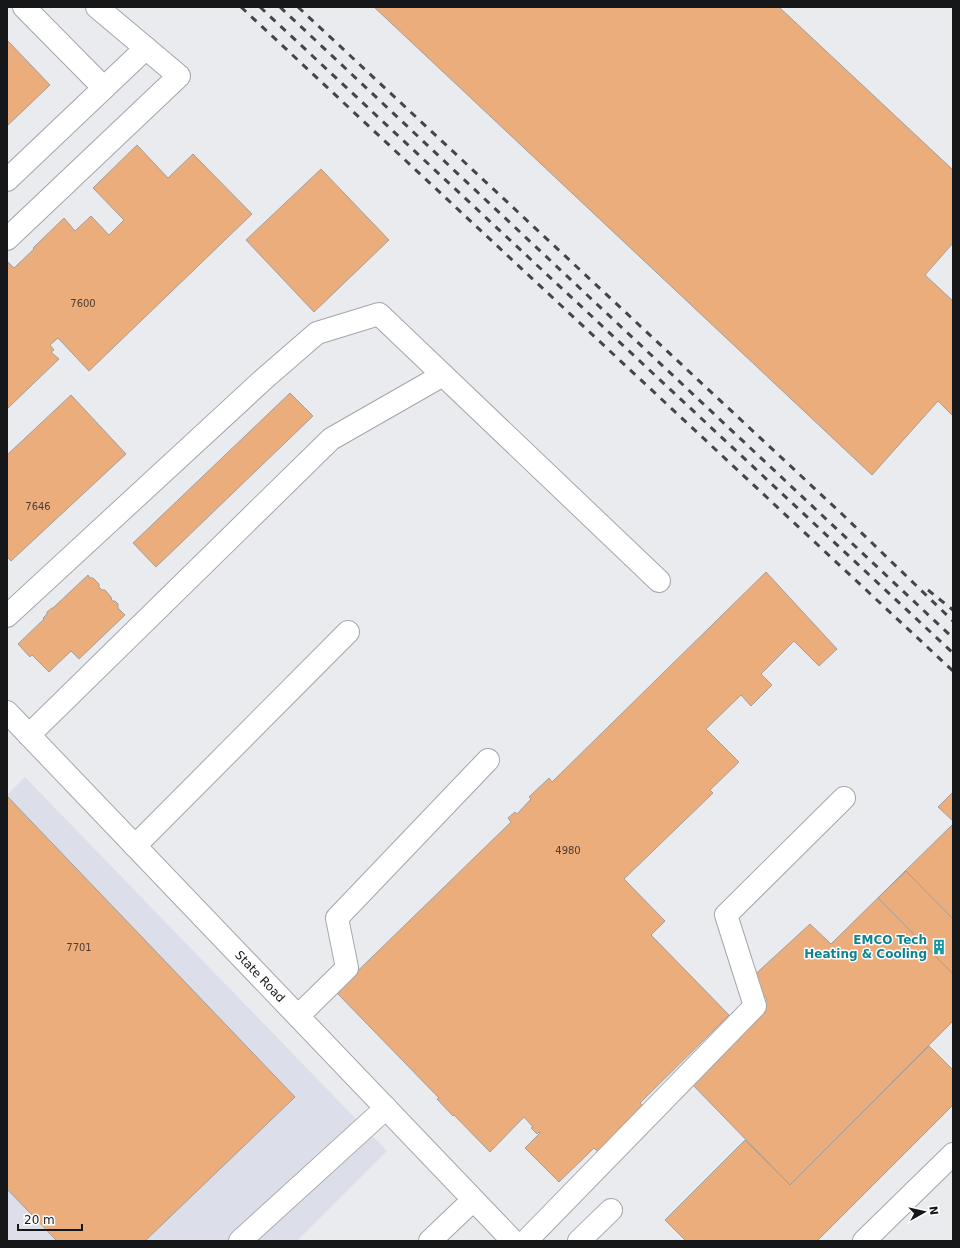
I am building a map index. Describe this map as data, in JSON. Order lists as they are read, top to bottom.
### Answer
{
  "streets": {
    "main road": ["State Road"]
  },
  "places": {
    "building": ["EMCO Tech Heating & Cooling"]
  },
  "house_numbers": [
    "7600",
    "7646",
    "4980",
    "7701"
  ],
  "scale_bar": "20 m",
  "north": "right"
}
